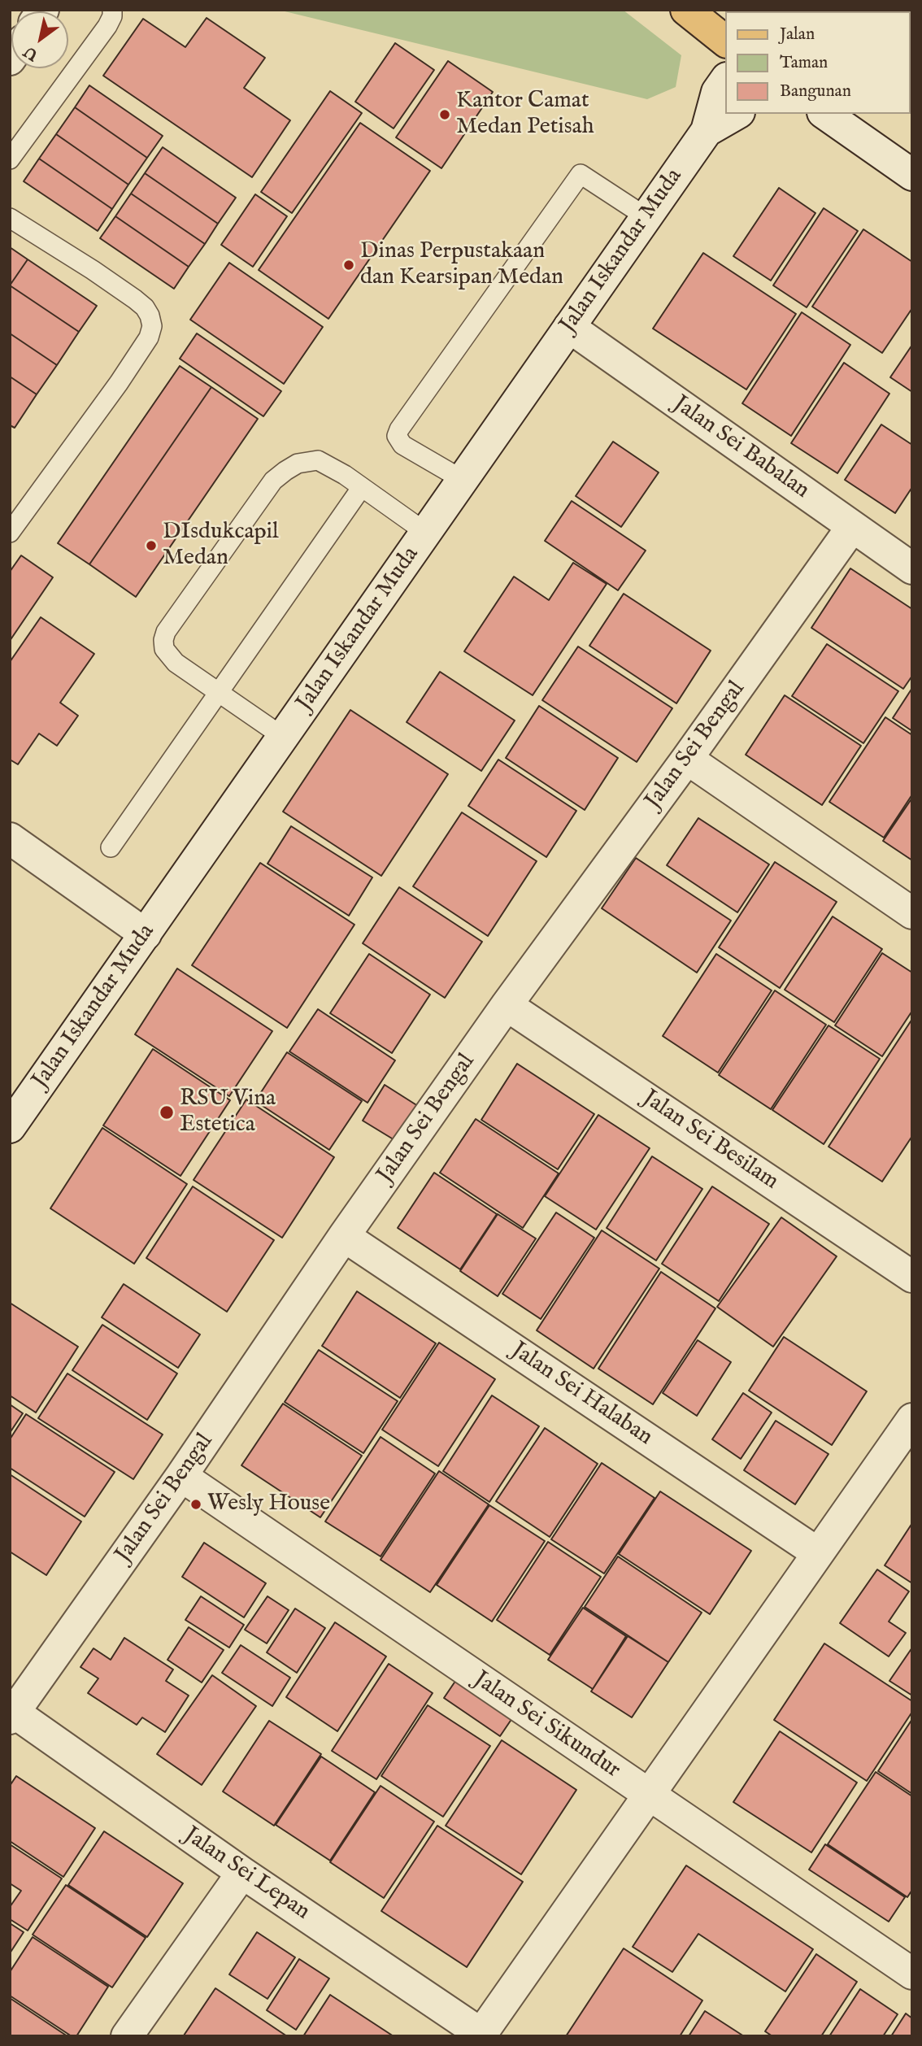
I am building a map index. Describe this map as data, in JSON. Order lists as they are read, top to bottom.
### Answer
{
  "streets": {
    "street": [
      "Jalan Iskandar Muda",
      "Jalan Sei Babalan",
      "Jalan Sei Bengal",
      "Jalan Sei Besilam",
      "Jalan Sei Halaban",
      "Jalan Sei Sikundur",
      "Jalan Sei Lepan"
    ]
  },
  "crossings": [
    ["Jalan Iskandar Muda", "Jalan Sei Babalan"],
    ["Jalan Sei Babalan", "Jalan Sei Bengal"],
    ["Jalan Sei Bengal", "Jalan Sei Besilam"],
    ["Jalan Sei Bengal", "Jalan Sei Halaban"],
    ["Jalan Sei Bengal", "Jalan Sei Sikundur"],
    ["Jalan Sei Bengal", "Jalan Sei Lepan"]
  ],
  "places": [
    "Kantor Camat Medan Petisah",
    "Dinas Perpustakaan dan Kearsipan Medan",
    "DIsdukcapil Medan",
    "RSU Vina Estetica",
    "Wesly House"
  ],
  "legend": ["Jalan", "Taman", "Bangunan"],
  "north": "bottom left"
}
